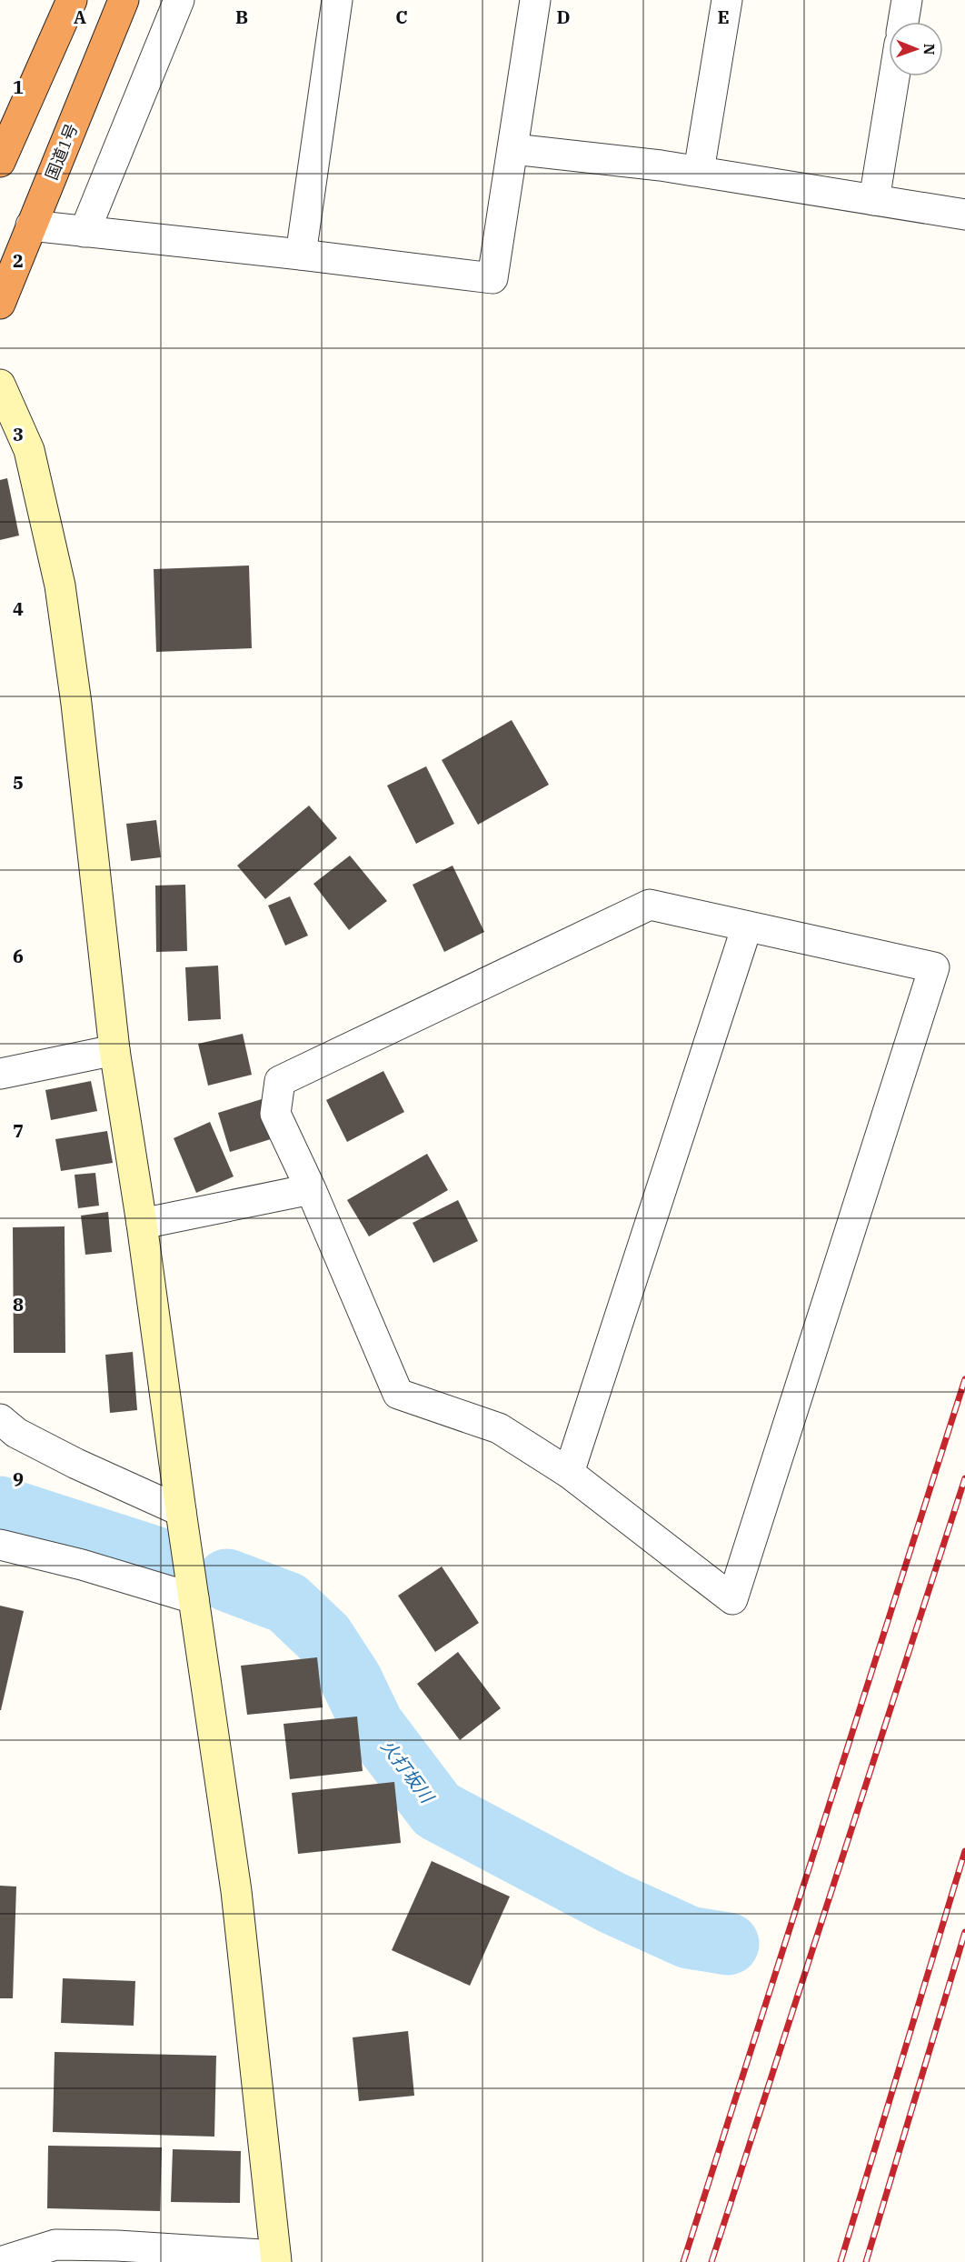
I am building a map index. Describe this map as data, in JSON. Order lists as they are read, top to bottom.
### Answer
{
  "streets": {
    "highway": ["国道1号"]
  },
  "water": ["火打坂川"],
  "north": "right",
  "grid": {
    "columns": [
      "A",
      "B",
      "C",
      "D",
      "E"
    ],
    "rows": [
      "1",
      "2",
      "3",
      "4",
      "5",
      "6",
      "7",
      "8",
      "9"
    ]
  }
}
